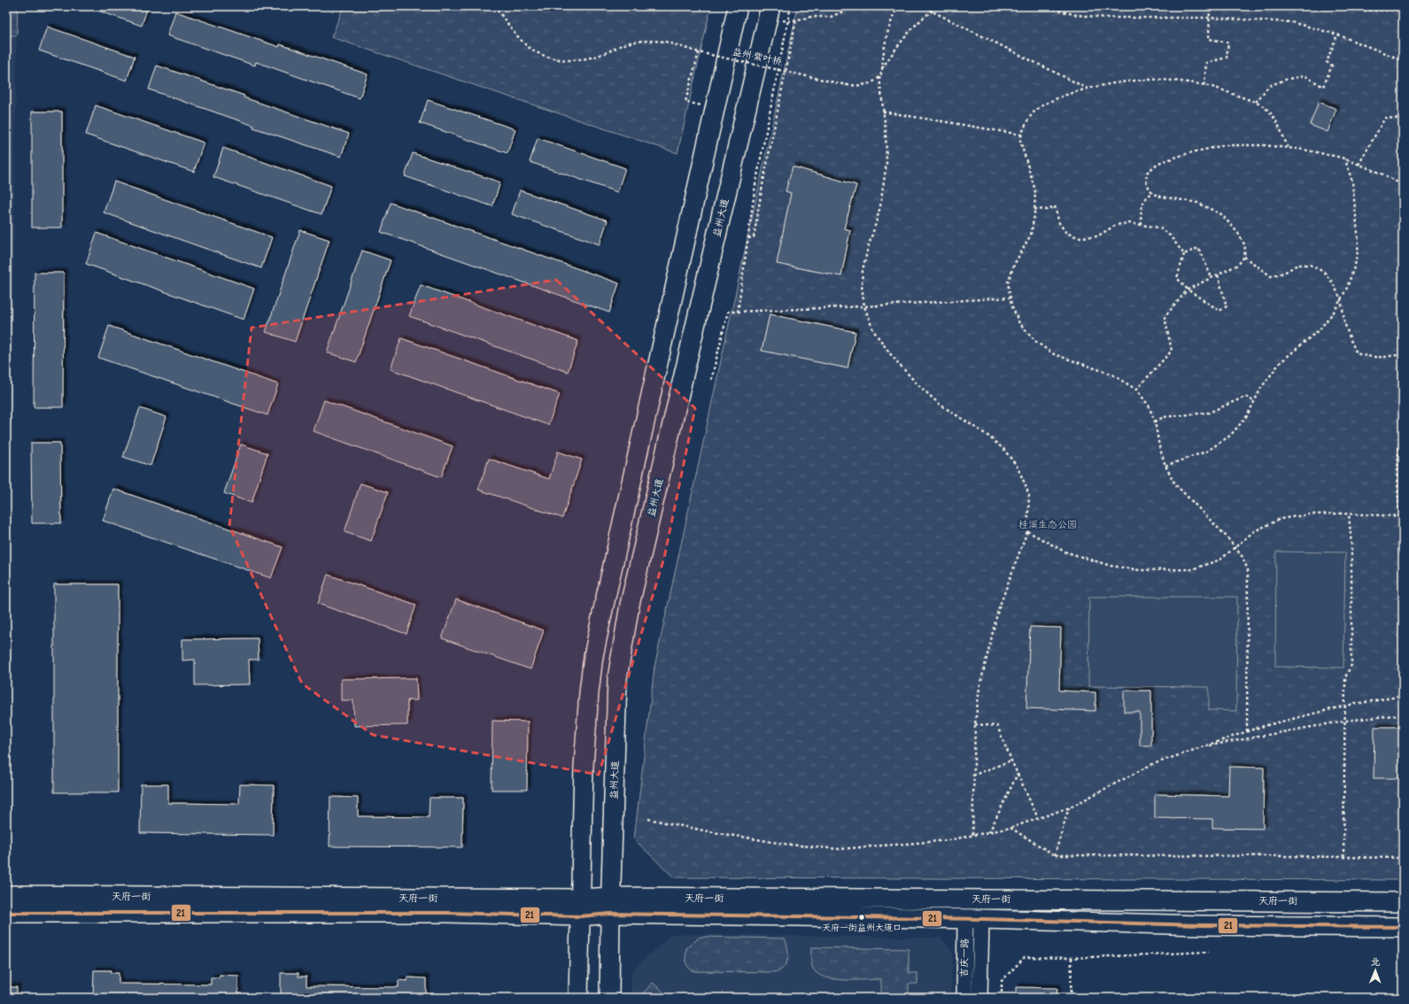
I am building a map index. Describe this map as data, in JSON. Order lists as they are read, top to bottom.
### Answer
{
  "streets": {
    "main road": ["益州大道", "天府一街"],
    "street": ["吉庆一路"],
    "path": ["益州·紫叶桥"]
  },
  "crossings": [
    ["益州大道", "天府一街"],
    ["天府一街", "吉庆一路"]
  ],
  "parks": ["桂溪生态公园"],
  "places": ["天府一街益州大道口"],
  "lines": ["transit line 21"],
  "north": "top"
}
